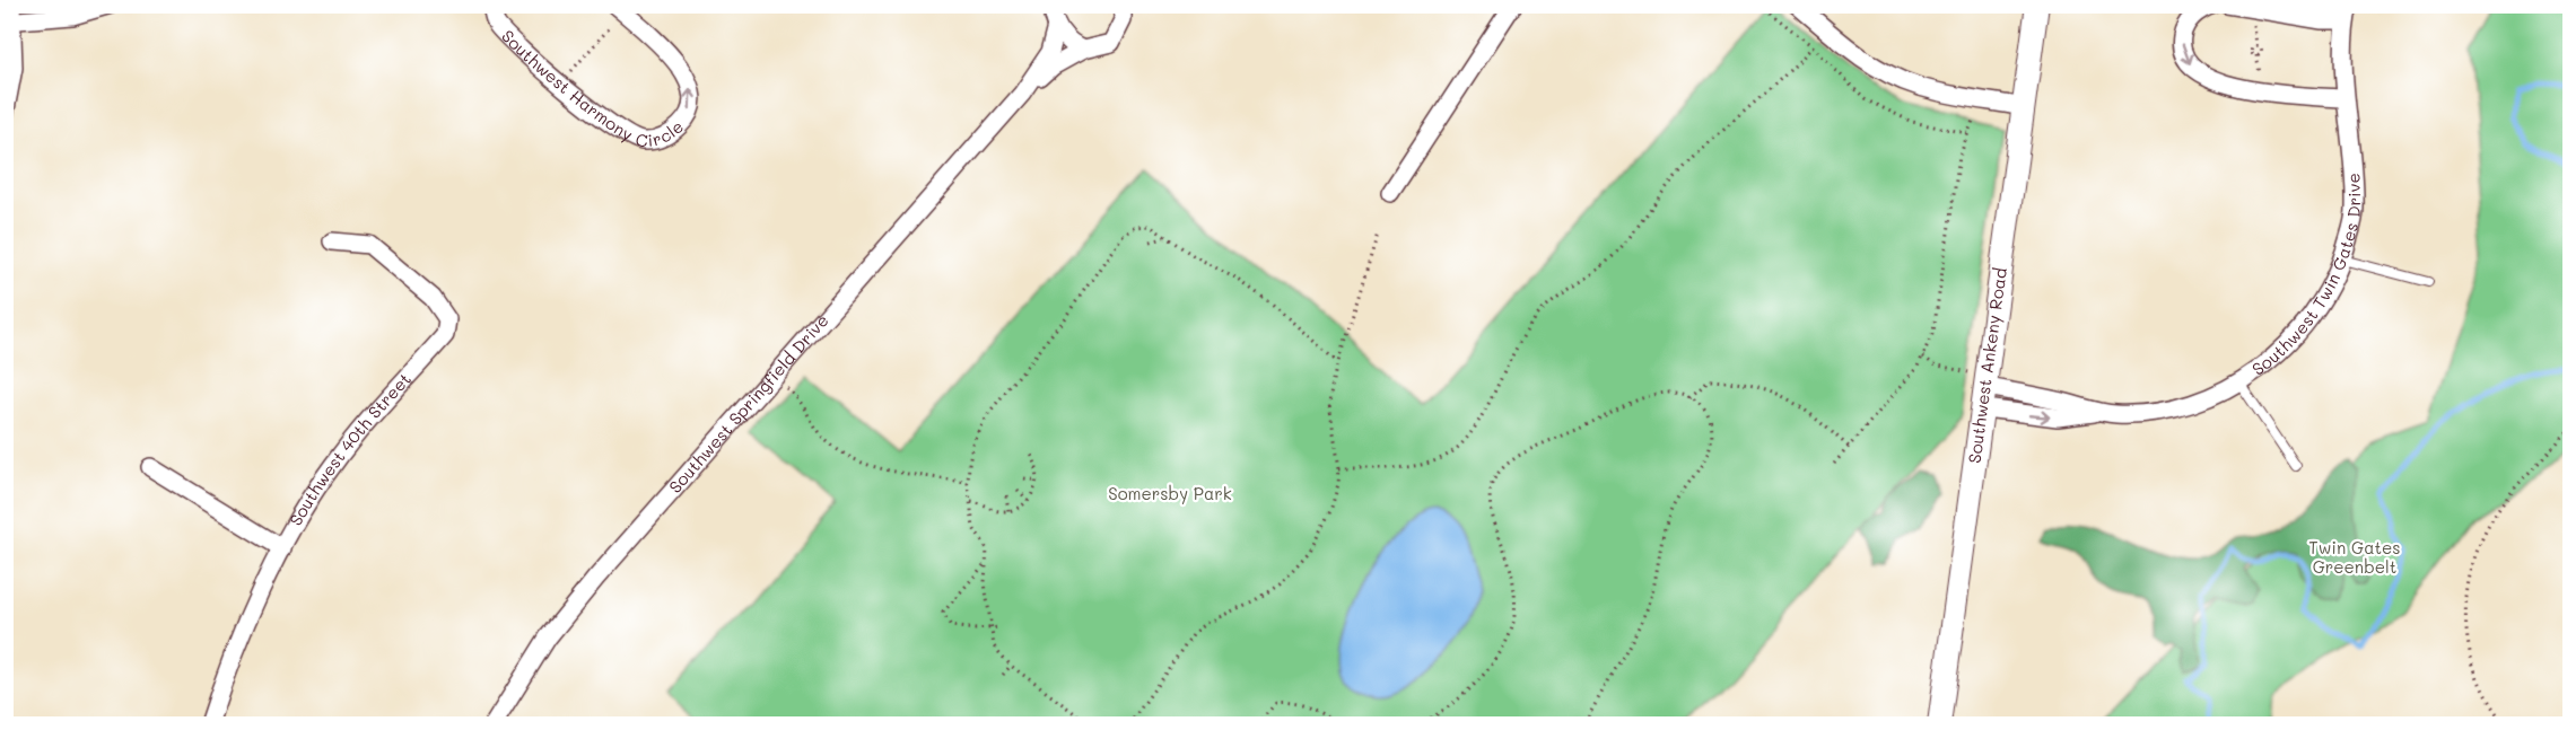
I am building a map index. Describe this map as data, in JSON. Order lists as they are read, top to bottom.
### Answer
{
  "streets": {
    "street": [
      "Southwest Harmony Circle",
      "Southwest Twin Gates Drive",
      "Southwest Ankeny Road",
      "Southwest Springfield Drive",
      "Southwest 40th Street"
    ]
  },
  "crossings": [
    ["Southwest Twin Gates Drive", "Southwest Ankeny Road"]
  ],
  "parks": ["Somersby Park", "Twin Gates Greenbelt"]
}
